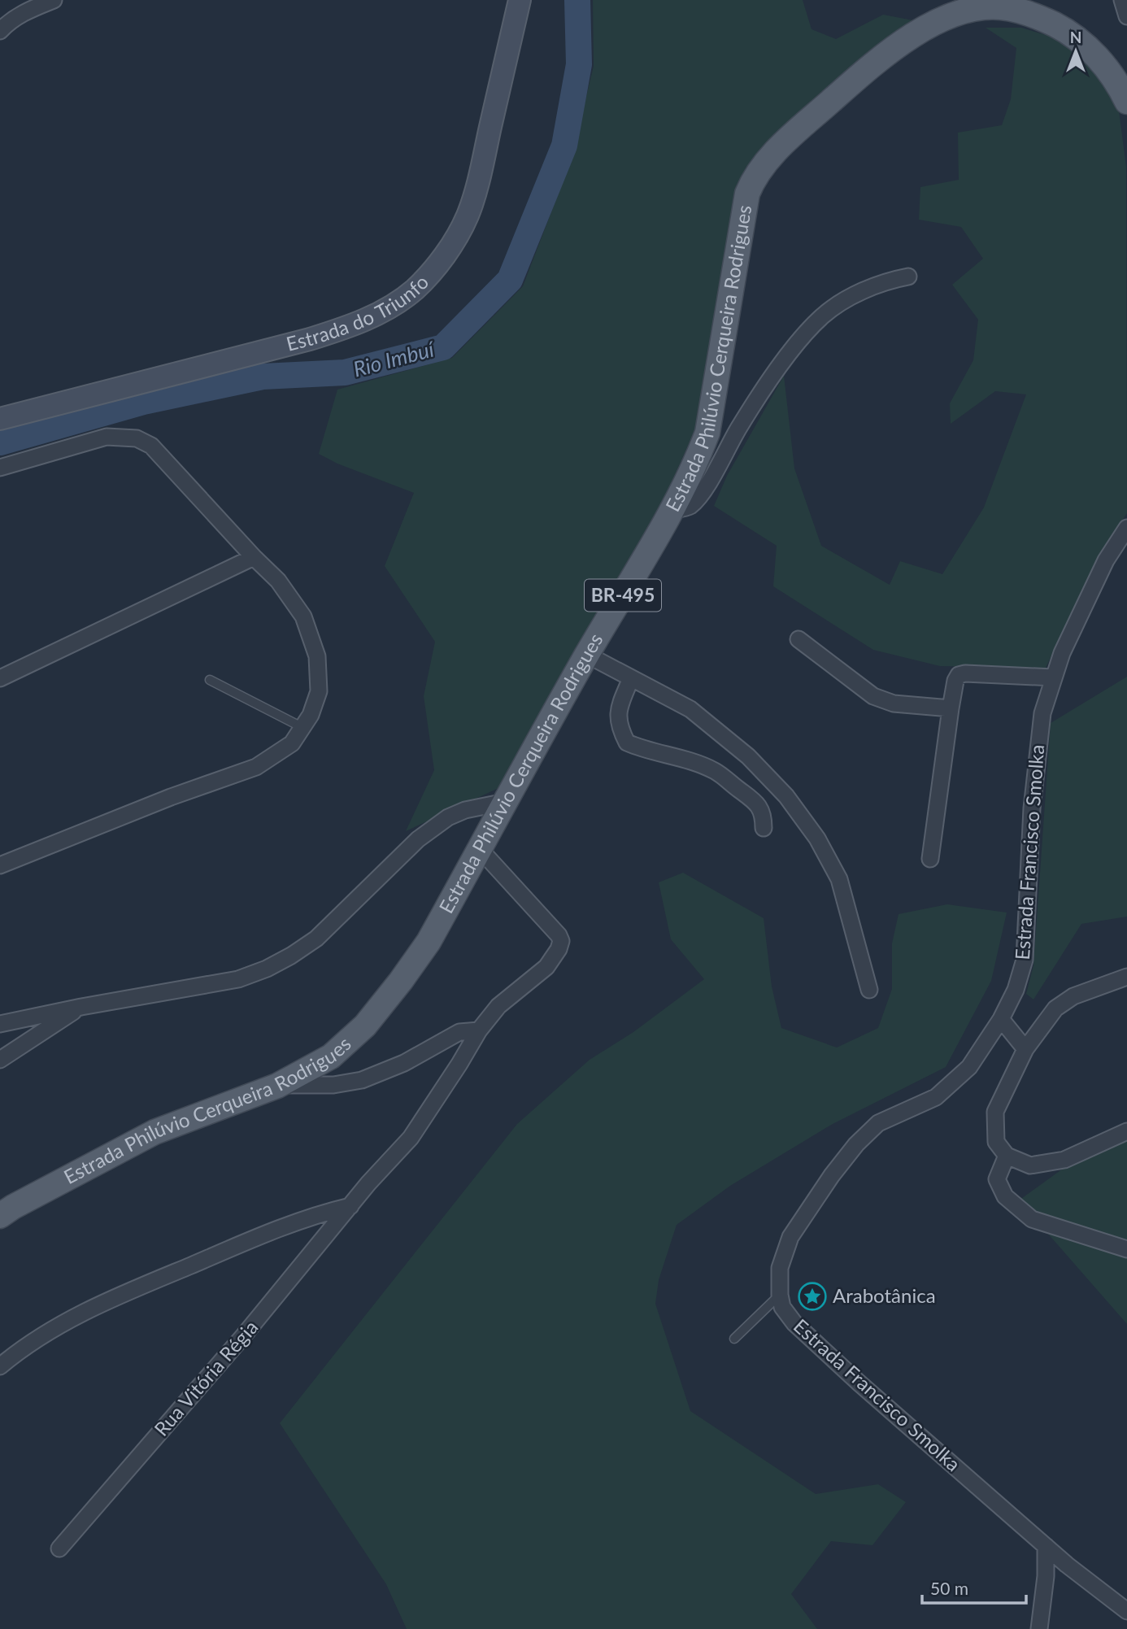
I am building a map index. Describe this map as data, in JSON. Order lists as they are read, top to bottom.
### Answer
{
  "streets": {
    "main road": ["Estrada Philúvio Cerqueira Rodrigues", "BR-495"],
    "street": ["Estrada do Triunfo", "Estrada Francisco Smolka", "Rua Vitória Régia"]
  },
  "crossings": [
    ["Estrada Philúvio Cerqueira Rodrigues", "Rua Vitória Régia"]
  ],
  "water": ["Rio Imbuí"],
  "places": {
    "place": ["Arabotânica"]
  },
  "scale_bar": "50 m",
  "north": "top"
}
